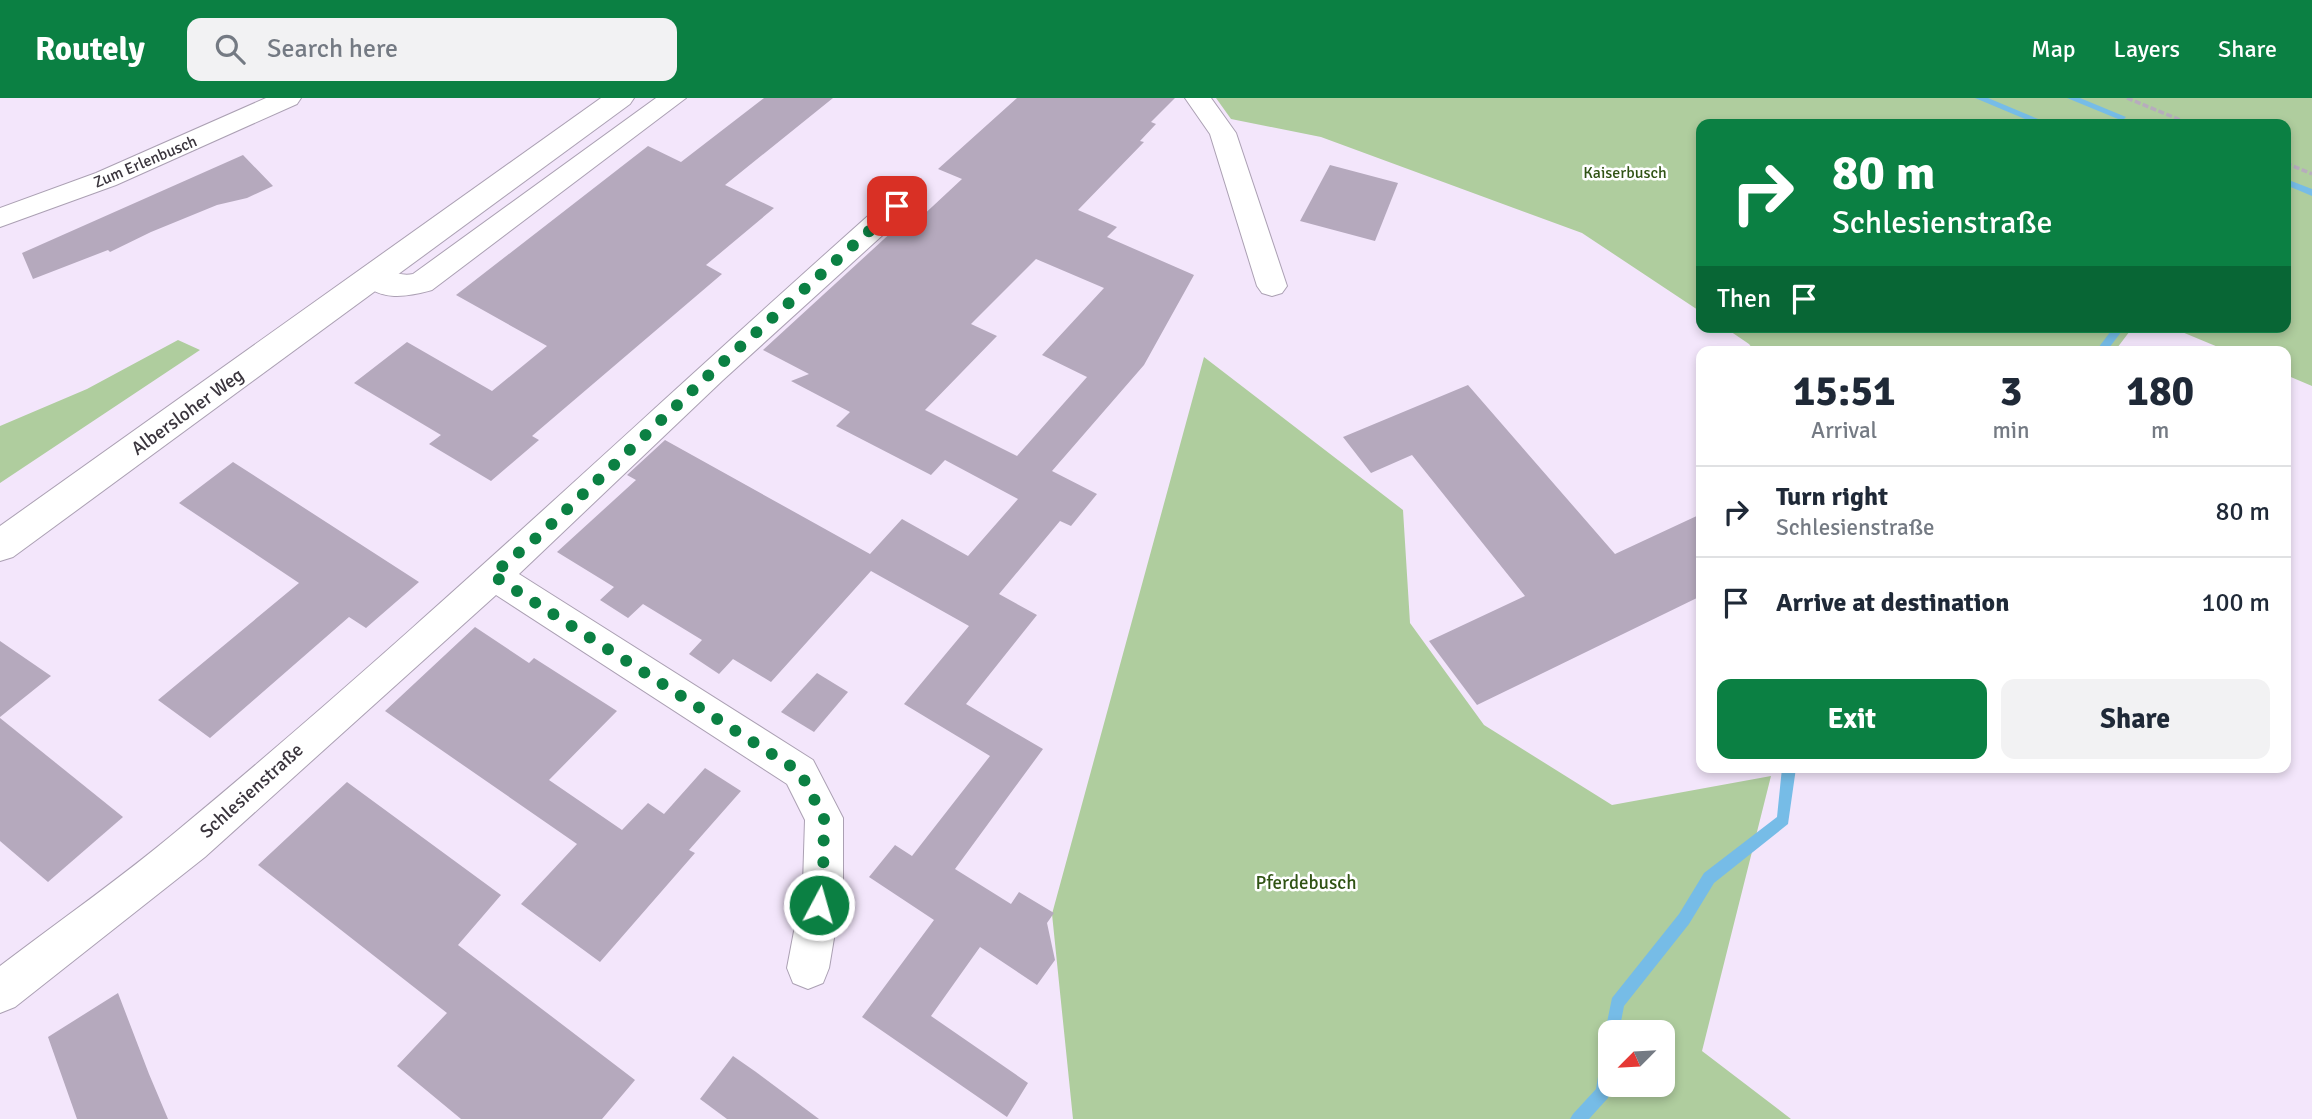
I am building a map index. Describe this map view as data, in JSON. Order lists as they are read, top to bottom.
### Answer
{
  "streets": {
    "main road": ["Albersloher Weg"],
    "street": ["Zum Erlenbusch", "Schlesienstraße"]
  },
  "parks": ["Kaiserbusch", "Pferdebusch"],
  "north": "bottom left",
  "page": {
    "header": "Routely",
    "search": "Search here",
    "nav": ["Map", "Layers", "Share"],
    "turn": ["80 m", "Schlesienstraße"],
    "then": "Then",
    "eta": [
      "15:51",
      "Arrival",
      "3",
      "min",
      "180",
      "m"
    ],
    "list": [
      {
        "name": "Turn right",
        "note": "Schlesienstraße",
        "value": "80 m"
      },
      {
        "name": "Arrive at destination",
        "value": "100 m"
      }
    ],
    "buttons": ["Exit", "Share"]
  }
}
